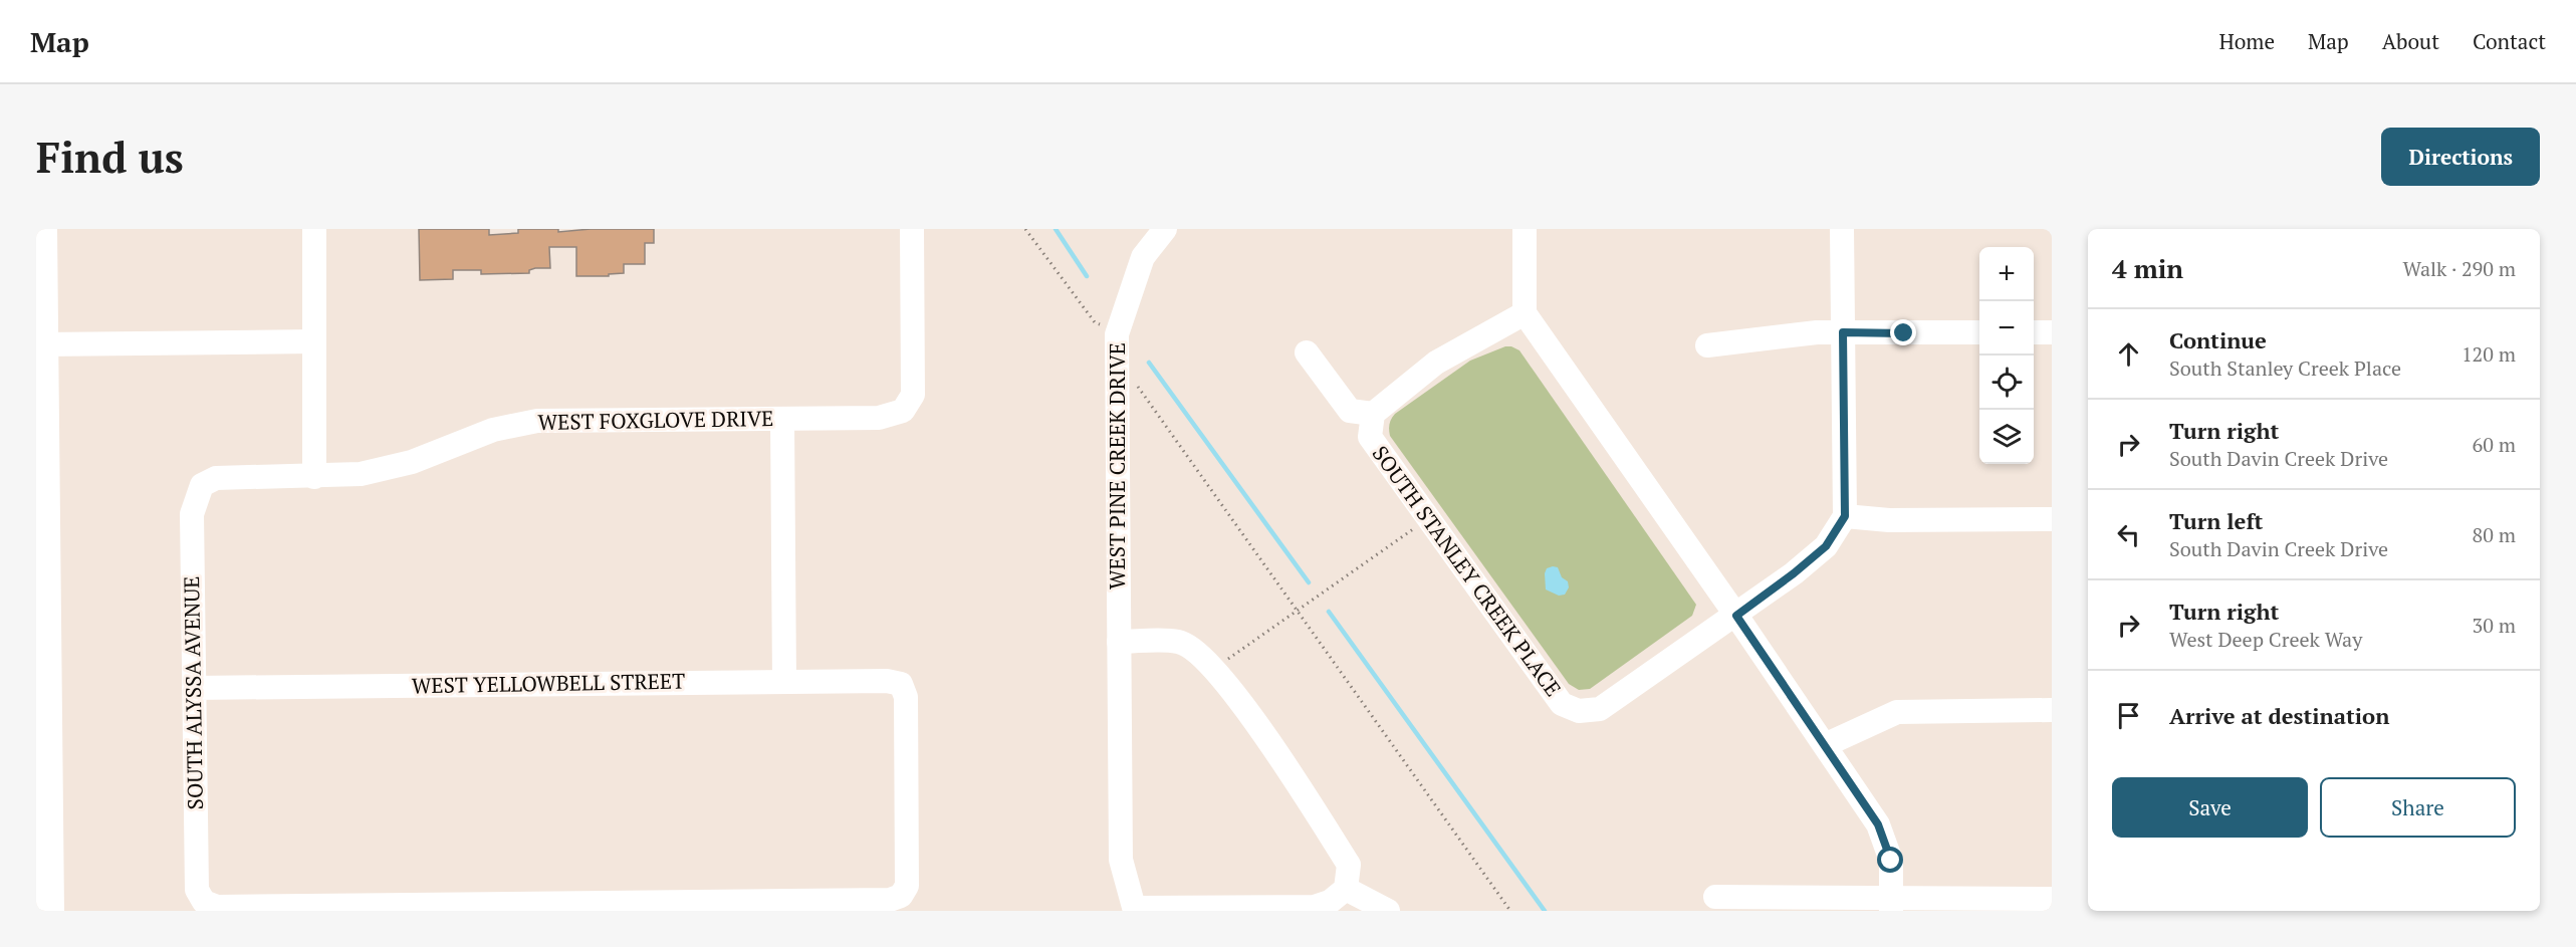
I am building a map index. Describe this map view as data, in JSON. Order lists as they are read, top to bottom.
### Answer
{
  "streets": {
    "street": [
      "WEST FOXGLOVE DRIVE",
      "WEST PINE CREEK DRIVE",
      "SOUTH STANLEY CREEK PLACE",
      "WEST YELLOWBELL STREET",
      "SOUTH ALYSSA AVENUE"
    ]
  },
  "crossings": [
    ["WEST FOXGLOVE DRIVE", "SOUTH ALYSSA AVENUE"],
    ["WEST YELLOWBELL STREET", "SOUTH ALYSSA AVENUE"]
  ],
  "page": {
    "header": "Map",
    "nav": [
      "Home",
      "Map",
      "About",
      "Contact"
    ],
    "buttons": [
      "Directions",
      ["Save", "Share"]
    ],
    "title": "Find us",
    "heading": ["4 min", "Walk · 290 m"],
    "map_buttons": ["+", "−"],
    "list": [
      ["Continue", "South Stanley Creek Place", "120 m"],
      ["Turn right", "South Davin Creek Drive", "60 m"],
      ["Turn left", "South Davin Creek Drive", "80 m"],
      ["Turn right", "West Deep Creek Way", "30 m"],
      "Arrive at destination"
    ]
  }
}
